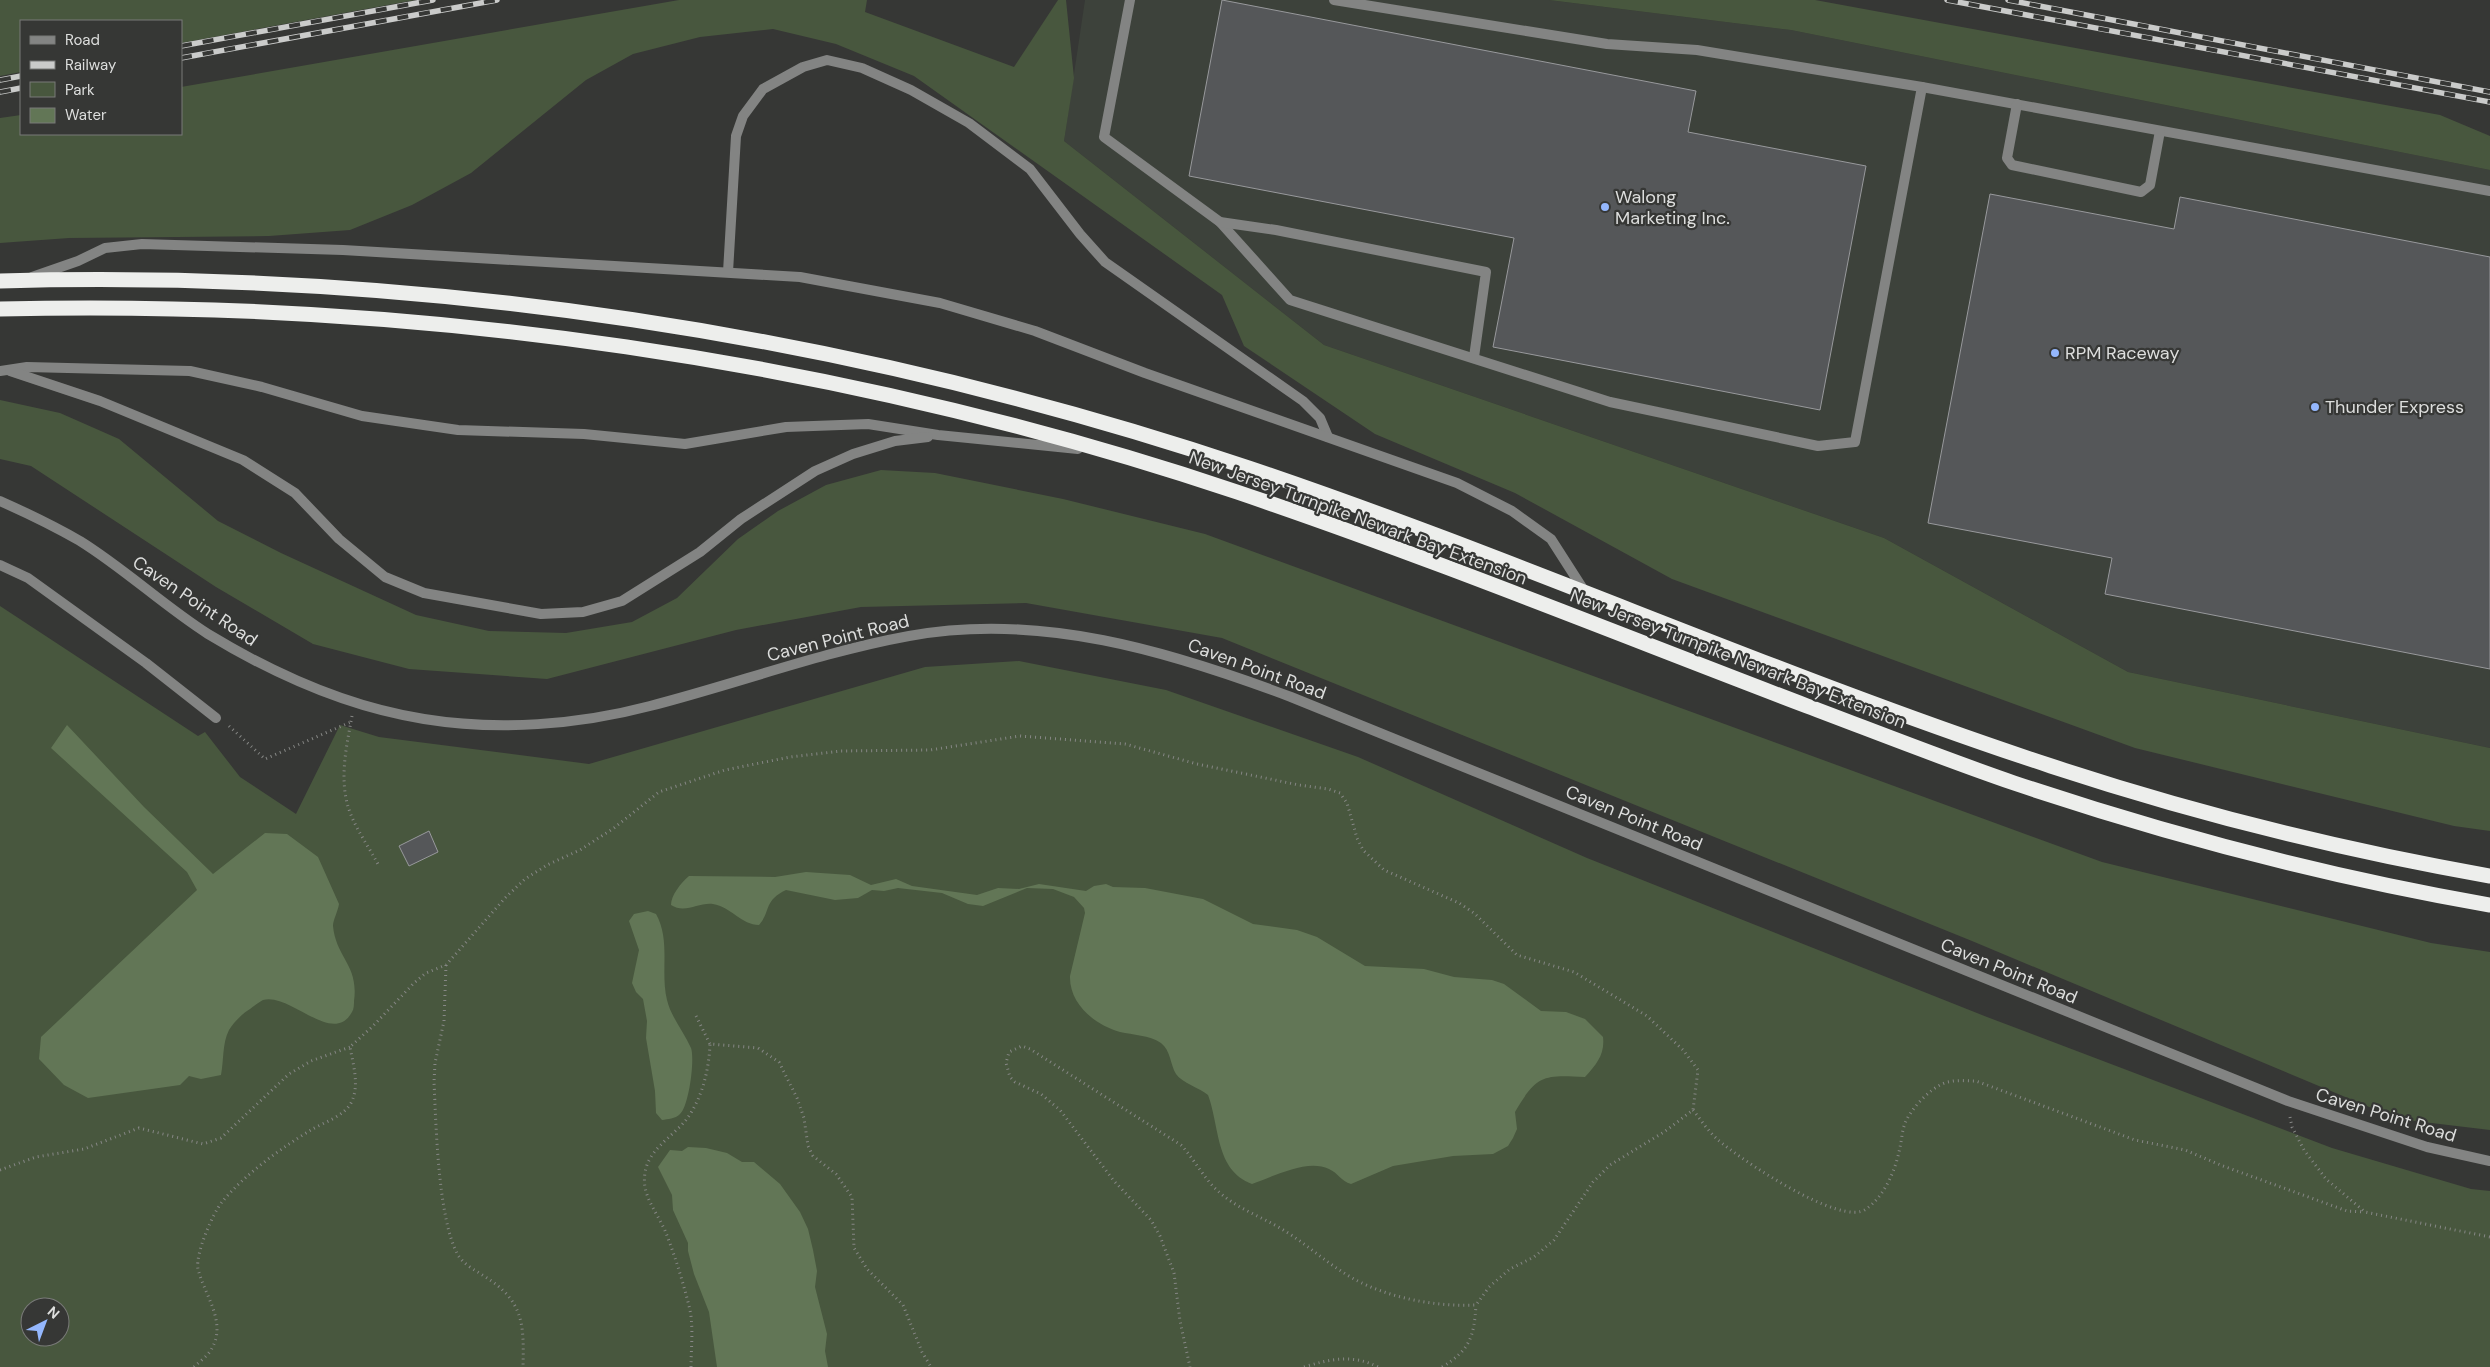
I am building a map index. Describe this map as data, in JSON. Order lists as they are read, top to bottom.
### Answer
{
  "streets": {
    "highway": ["New Jersey Turnpike Newark Bay Extension"],
    "street": ["Caven Point Road"]
  },
  "places": ["Walong Marketing Inc.", "RPM Raceway", "Thunder Express"],
  "legend": [
    "Road",
    "Railway",
    "Park",
    "Water"
  ],
  "north": "top right"
}
